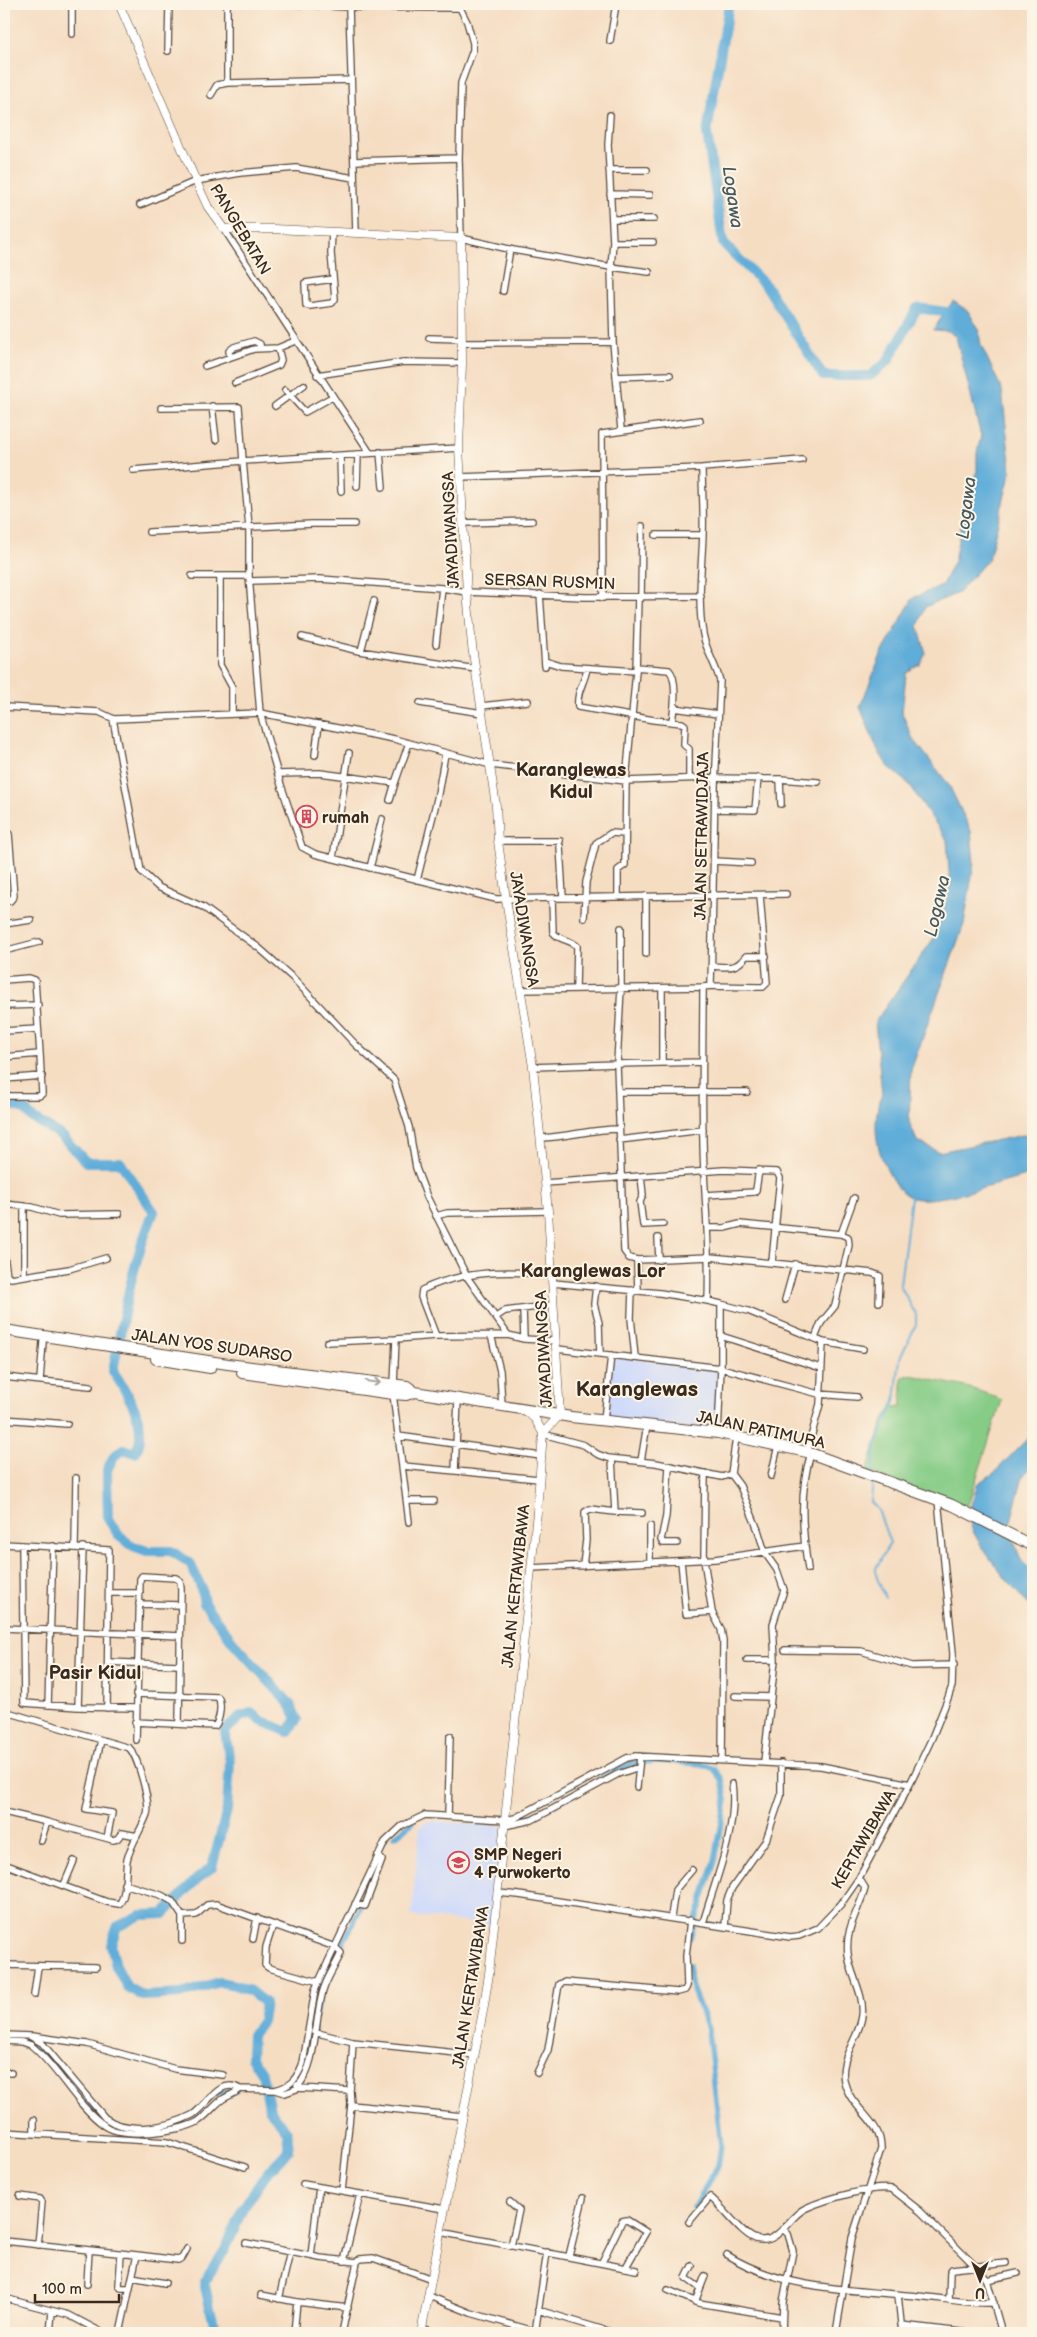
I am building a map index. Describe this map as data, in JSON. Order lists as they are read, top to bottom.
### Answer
{
  "streets": {
    "highway": ["JALAN YOS SUDARSO", "JALAN PATIMURA"],
    "street": [
      "PANGEBATAN",
      "JAYADIWANGSA",
      "SERSAN RUSMIN",
      "JALAN SETRAWIDJAJA",
      "JALAN KERTAWIBAWA",
      "KERTAWIBAWA"
    ]
  },
  "crossings": [
    ["JAYADIWANGSA", "SERSAN RUSMIN"],
    ["JAYADIWANGSA", "JALAN YOS SUDARSO"],
    ["JAYADIWANGSA", "JALAN PATIMURA"],
    ["SERSAN RUSMIN", "JALAN SETRAWIDJAJA"],
    ["JALAN YOS SUDARSO", "JALAN PATIMURA"],
    ["JALAN PATIMURA", "KERTAWIBAWA"],
    ["JALAN KERTAWIBAWA", "KERTAWIBAWA"]
  ],
  "districts": [
    "Karanglewas Kidul",
    "Karanglewas Lor",
    "Karanglewas",
    "Pasir Kidul"
  ],
  "water": ["Logawa"],
  "places": {
    "building": ["rumah"],
    "school or university": ["SMP Negeri 4 Purwokerto"]
  },
  "scale_bar": "100 m",
  "north": "bottom"
}
